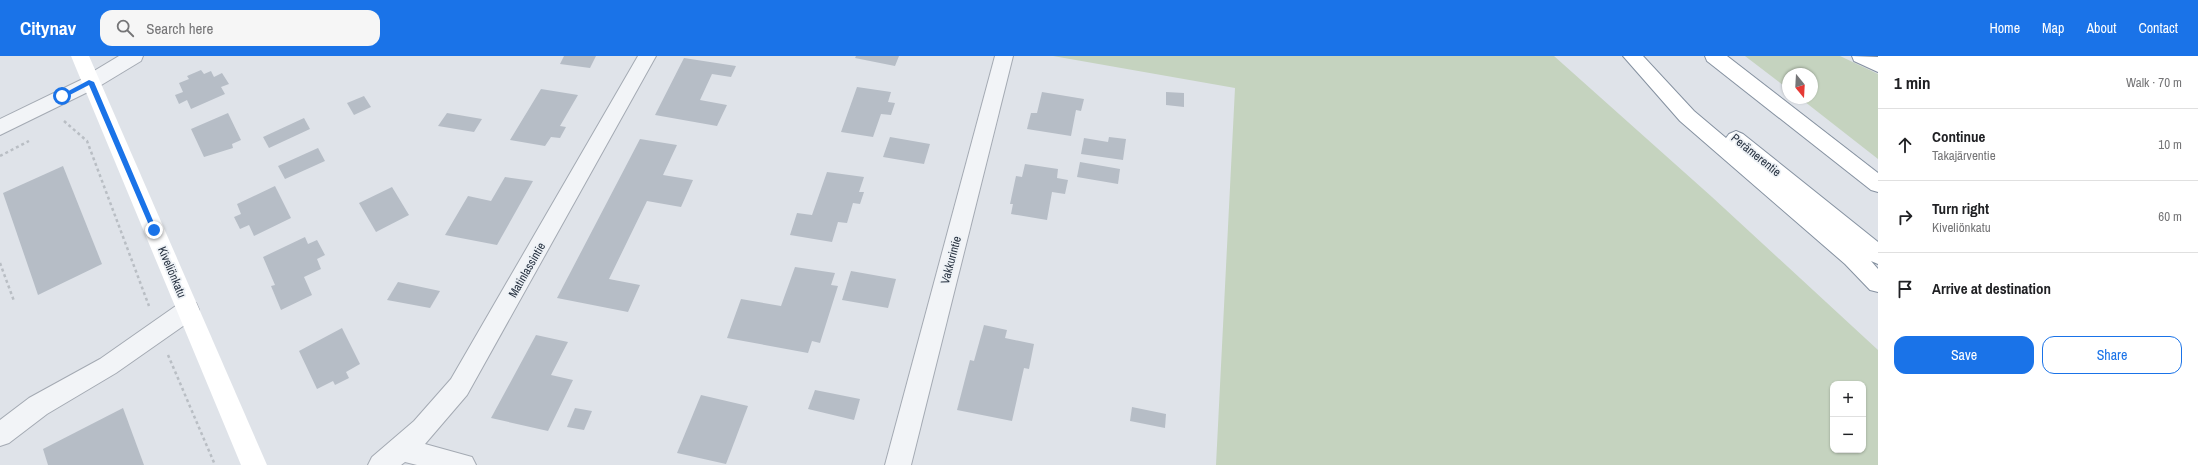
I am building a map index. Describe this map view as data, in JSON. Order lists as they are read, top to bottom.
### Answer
{
  "streets": {
    "main road": ["Perämerentie", "Kiveliönkatu"],
    "street": ["Vakkurintie", "Matinlassintie"]
  },
  "north": "bottom",
  "page": {
    "header": "Citynav",
    "search": "Search here",
    "nav": [
      "Home",
      "Map",
      "About",
      "Contact"
    ],
    "heading": ["1 min", "Walk · 70 m"],
    "list": [
      ["Continue", "Takajärventie", "10 m"],
      ["Turn right", "Kiveliönkatu", "60 m"],
      "Arrive at destination"
    ],
    "buttons": ["Save", "Share"],
    "map_buttons": ["+", "−"]
  }
}
